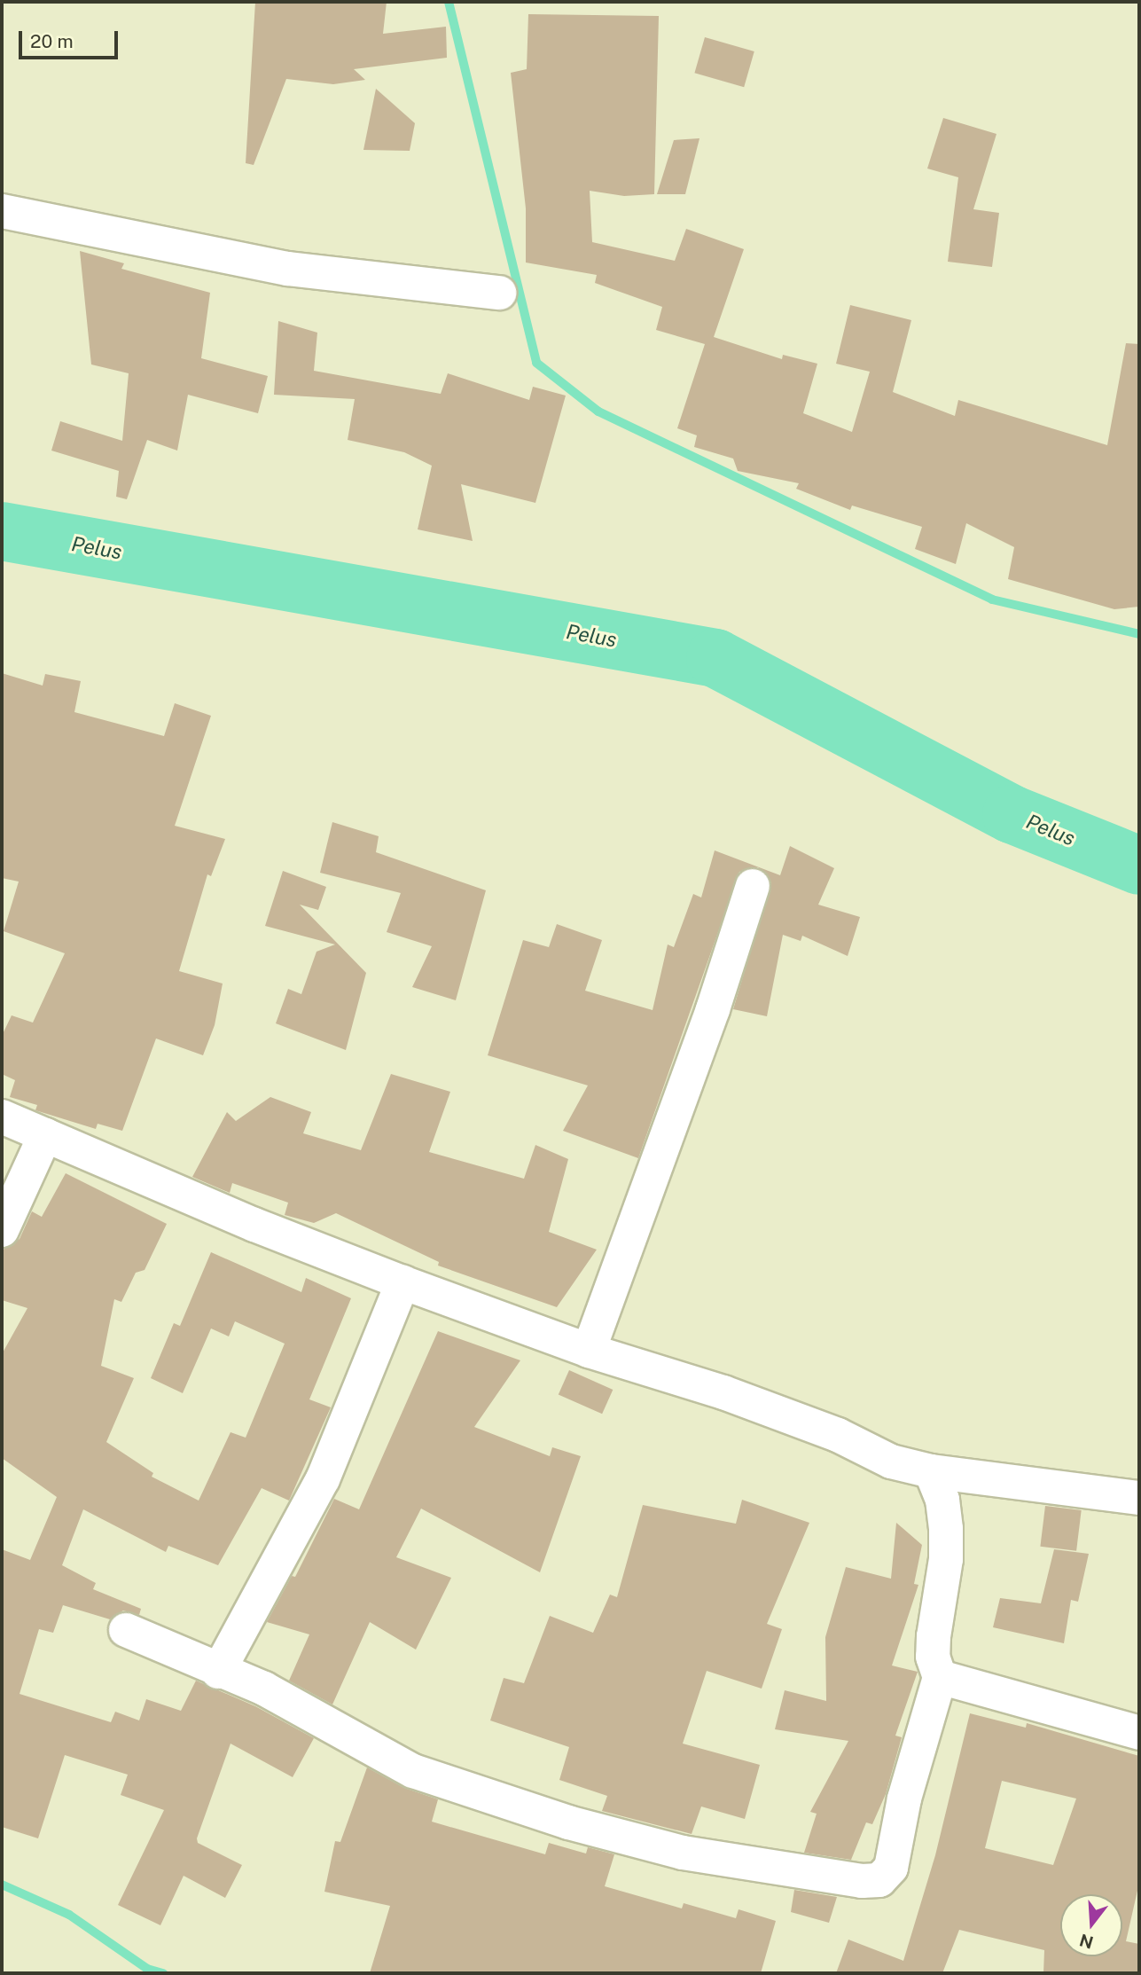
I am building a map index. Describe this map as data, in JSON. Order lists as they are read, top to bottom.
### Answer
{
  "water": ["Pelus"],
  "scale_bar": "20 m",
  "north": "bottom"
}
